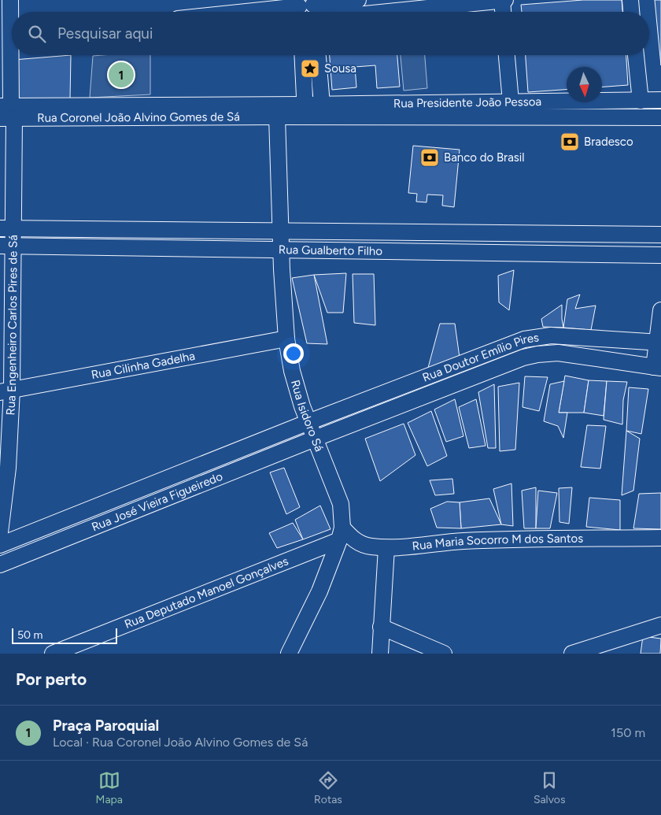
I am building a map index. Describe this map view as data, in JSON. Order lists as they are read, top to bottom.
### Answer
{
  "streets": {
    "street": [
      "Rua Presidente João Pessoa",
      "Rua Coronel João Alvino Gomes de Sá",
      "Rua Gualberto Filho",
      "Rua Engenheiro Carlos Pires de Sá",
      "Rua Doutor Emílio Pires",
      "Rua Cilinha Gadelha",
      "Rua Isidoro Sá",
      "Rua José Vieira Figueiredo",
      "Rua Maria Socorro M dos Santos",
      "Rua Deputado Manoel Gonçalves"
    ]
  },
  "crossings": [
    ["Rua Presidente João Pessoa", "Rua Coronel João Alvino Gomes de Sá"],
    ["Rua Presidente João Pessoa", "Rua Isidoro Sá"],
    ["Rua Coronel João Alvino Gomes de Sá", "Rua Engenheiro Carlos Pires de Sá"],
    ["Rua Coronel João Alvino Gomes de Sá", "Rua Isidoro Sá"],
    ["Rua Gualberto Filho", "Rua Engenheiro Carlos Pires de Sá"],
    ["Rua Gualberto Filho", "Rua Isidoro Sá"],
    ["Rua Engenheiro Carlos Pires de Sá", "Rua Cilinha Gadelha"],
    ["Rua Doutor Emílio Pires", "Rua Isidoro Sá"],
    ["Rua Doutor Emílio Pires", "Rua José Vieira Figueiredo"],
    ["Rua Cilinha Gadelha", "Rua Isidoro Sá"],
    ["Rua Isidoro Sá", "Rua José Vieira Figueiredo"],
    ["Rua Isidoro Sá", "Rua Maria Socorro M dos Santos"],
    ["Rua Isidoro Sá", "Rua Deputado Manoel Gonçalves"],
    ["Rua Maria Socorro M dos Santos", "Rua Deputado Manoel Gonçalves"]
  ],
  "places": {
    "place": ["Sousa"],
    "bank": ["Bradesco", "Banco do Brasil"]
  },
  "scale_bar": "50 m",
  "north": "bottom",
  "page": {
    "search": "Pesquisar aqui",
    "pins": "1",
    "scale": "50 m",
    "heading": "Por perto",
    "list": [
      {
        "mark": "1",
        "name": "Praça Paroquial",
        "note": "Local · Rua Coronel João Alvino Gomes de Sá",
        "value": "150 m"
      }
    ],
    "nav": ["Mapa", "Rotas", "Salvos"]
  }
}
